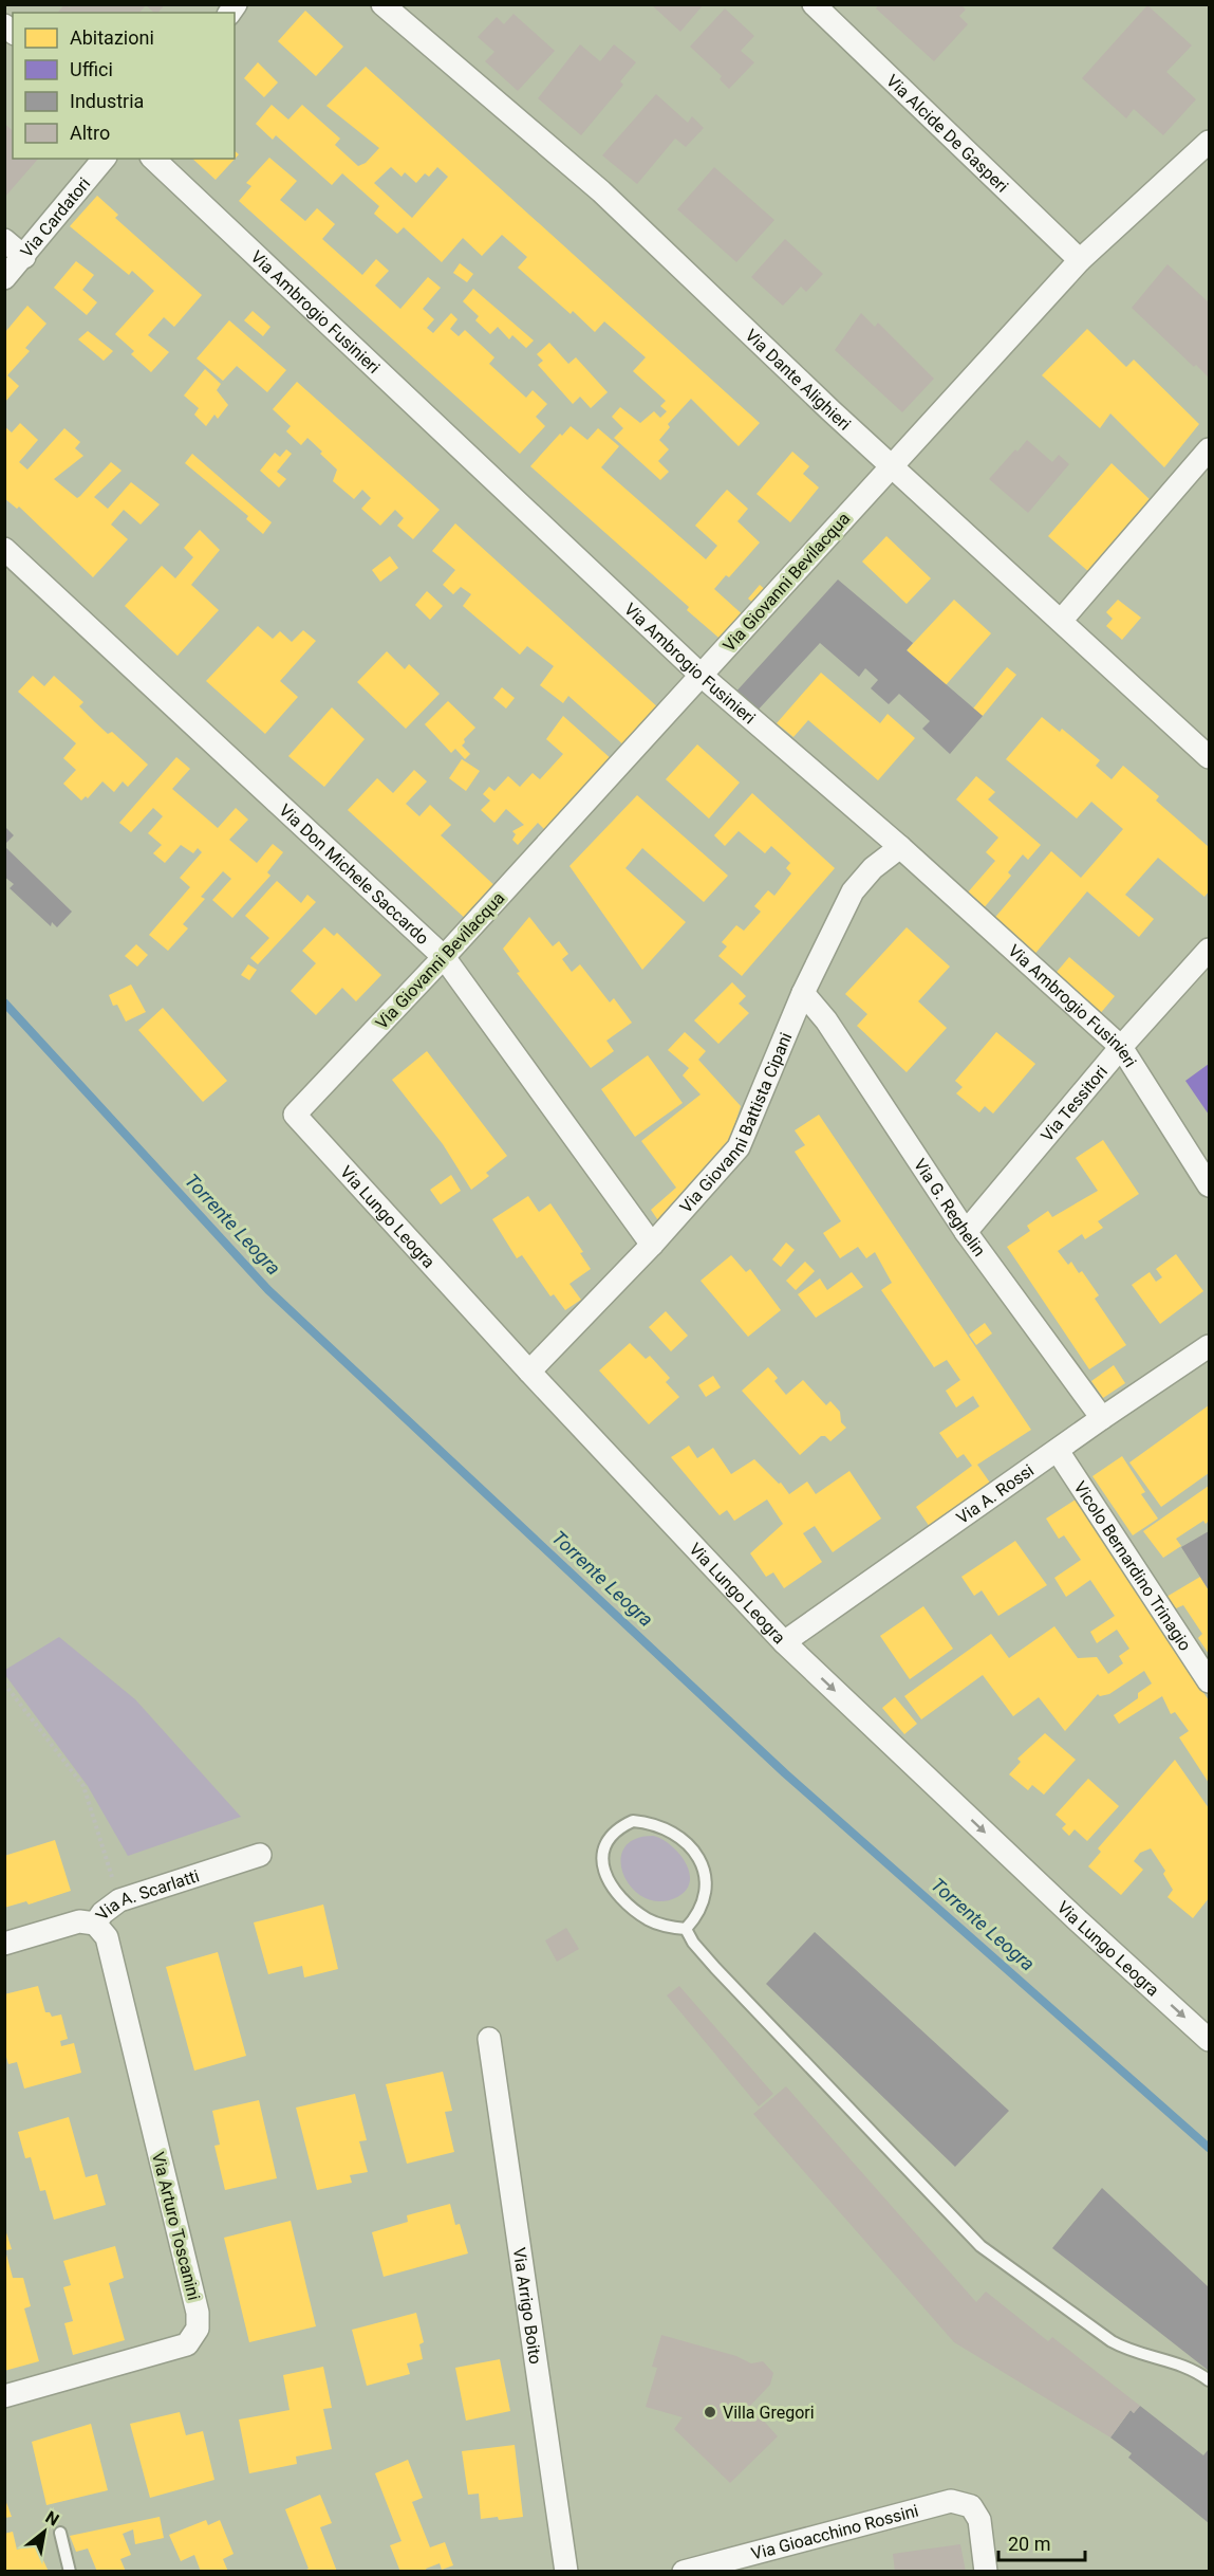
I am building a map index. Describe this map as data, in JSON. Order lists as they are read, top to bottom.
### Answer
{
  "streets": {
    "street": [
      "Via Alcide De Gasperi",
      "Via Cardatori",
      "Via Ambrogio Fusinieri",
      "Via Dante Alighieri",
      "Via Giovanni Bevilacqua",
      "Via Don Michele Saccardo",
      "Via Tessitori",
      "Via Giovanni Battista Cipani",
      "Via G. Reghelin",
      "Via Lungo Leogra",
      "Via A. Rossi",
      "Vicolo Bernardino Trinagio",
      "Via A. Scarlatti",
      "Via Arturo Toscanini",
      "Via Arrigo Boito",
      "Via Gioacchino Rossini"
    ]
  },
  "crossings": [
    ["Via Alcide De Gasperi", "Via Giovanni Bevilacqua"],
    ["Via Ambrogio Fusinieri", "Via Giovanni Bevilacqua"],
    ["Via Ambrogio Fusinieri", "Via Tessitori"],
    ["Via Ambrogio Fusinieri", "Via Giovanni Battista Cipani"],
    ["Via Dante Alighieri", "Via Giovanni Bevilacqua"],
    ["Via Giovanni Bevilacqua", "Via Don Michele Saccardo"],
    ["Via Giovanni Bevilacqua", "Via Lungo Leogra"],
    ["Via Don Michele Saccardo", "Via Giovanni Battista Cipani"],
    ["Via Tessitori", "Via G. Reghelin"],
    ["Via Giovanni Battista Cipani", "Via G. Reghelin"],
    ["Via Giovanni Battista Cipani", "Via Lungo Leogra"],
    ["Via G. Reghelin", "Via A. Rossi"],
    ["Via Lungo Leogra", "Via A. Rossi"],
    ["Via A. Rossi", "Vicolo Bernardino Trinagio"],
    ["Via A. Scarlatti", "Via Arturo Toscanini"]
  ],
  "one_way": ["Via Lungo Leogra"],
  "water": ["Torrente Leogra"],
  "places": ["Villa Gregori"],
  "legend": [
    "Abitazioni",
    "Uffici",
    "Industria",
    "Altro"
  ],
  "scale_bar": "20 m",
  "north": "top right"
}
